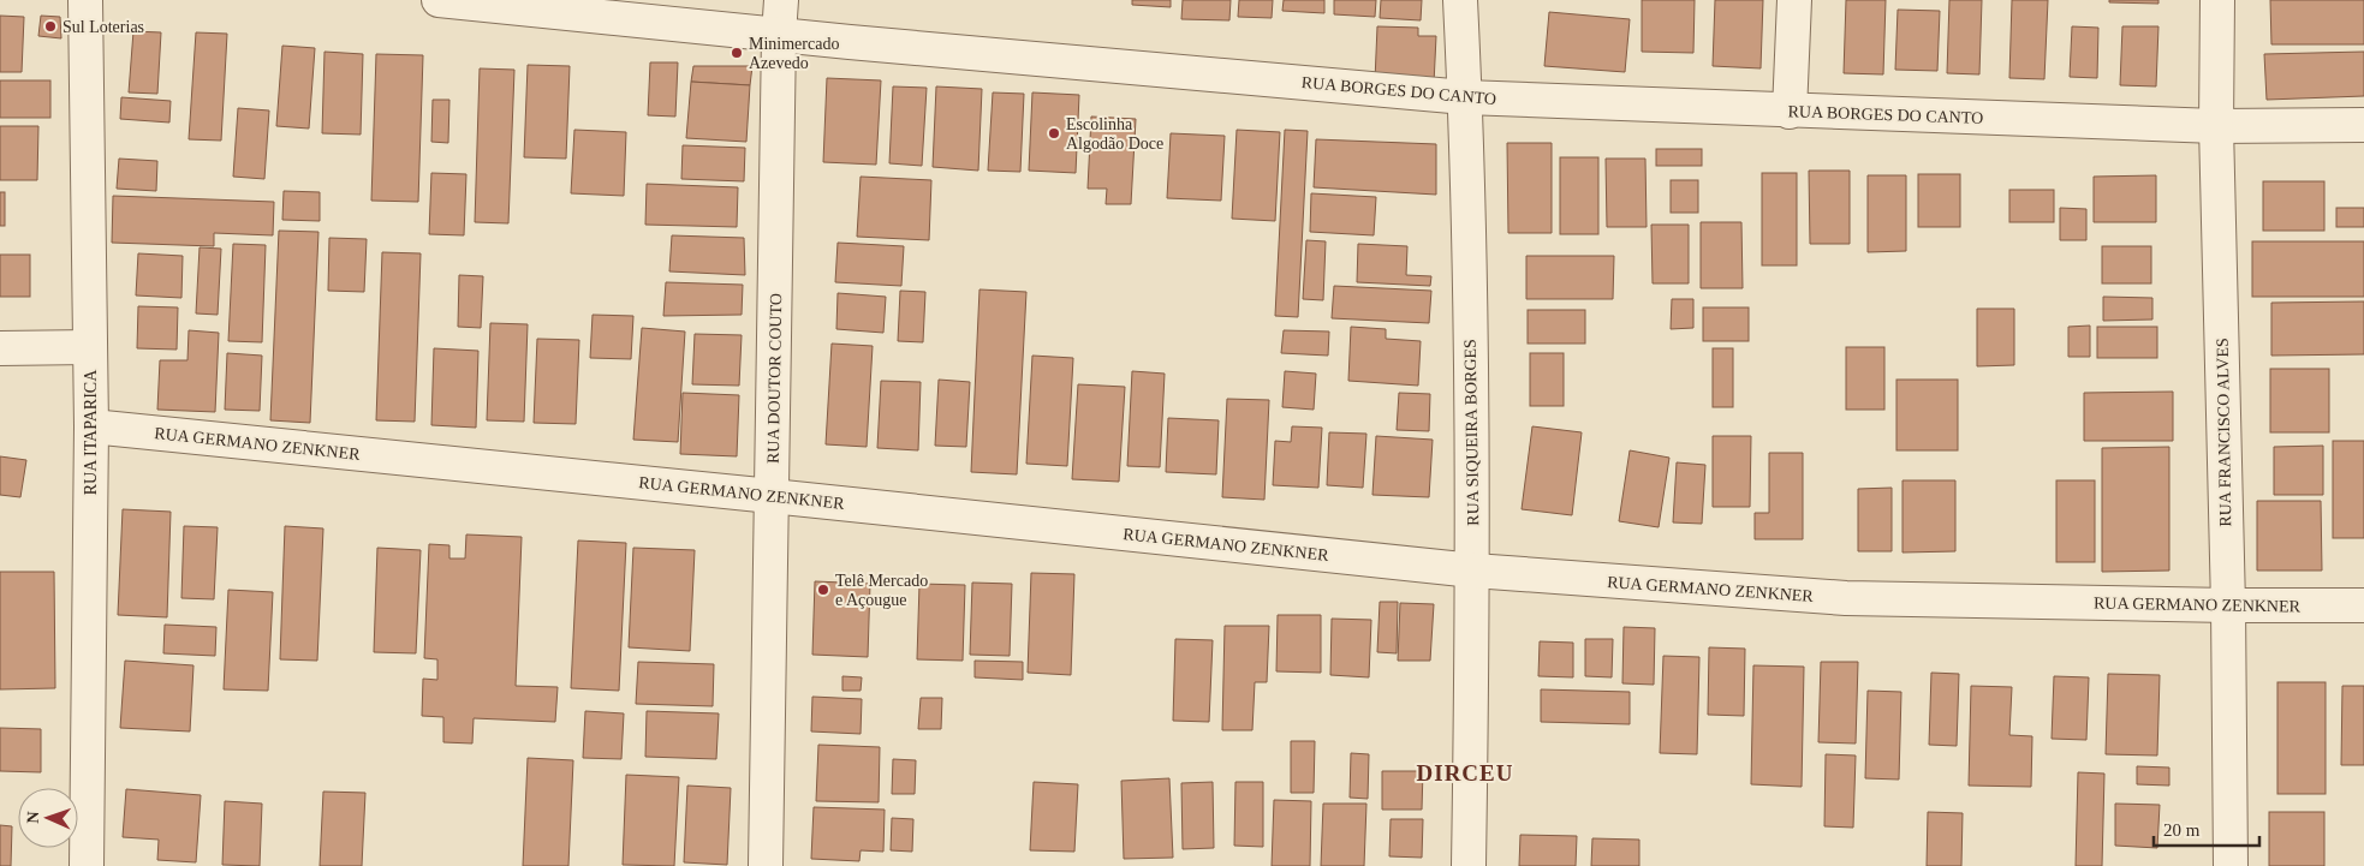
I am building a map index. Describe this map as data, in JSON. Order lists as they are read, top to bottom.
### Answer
{
  "streets": {
    "street": [
      "RUA BORGES DO CANTO",
      "RUA DOUTOR COUTO",
      "RUA ITAPARICA",
      "RUA SIQUEIRA BORGES",
      "RUA FRANCISCO ALVES",
      "RUA GERMANO ZENKNER"
    ]
  },
  "crossings": [
    ["RUA BORGES DO CANTO", "RUA DOUTOR COUTO"],
    ["RUA BORGES DO CANTO", "RUA SIQUEIRA BORGES"],
    ["RUA BORGES DO CANTO", "RUA FRANCISCO ALVES"],
    ["RUA DOUTOR COUTO", "RUA GERMANO ZENKNER"],
    ["RUA ITAPARICA", "RUA GERMANO ZENKNER"],
    ["RUA SIQUEIRA BORGES", "RUA GERMANO ZENKNER"],
    ["RUA FRANCISCO ALVES", "RUA GERMANO ZENKNER"]
  ],
  "districts": ["DIRCEU"],
  "places": [
    "Sul Loterias",
    "Minimercado Azevedo",
    "Escolinha Algodão Doce",
    "Telê Mercado e Açougue"
  ],
  "scale_bar": "20 m",
  "north": "left"
}
